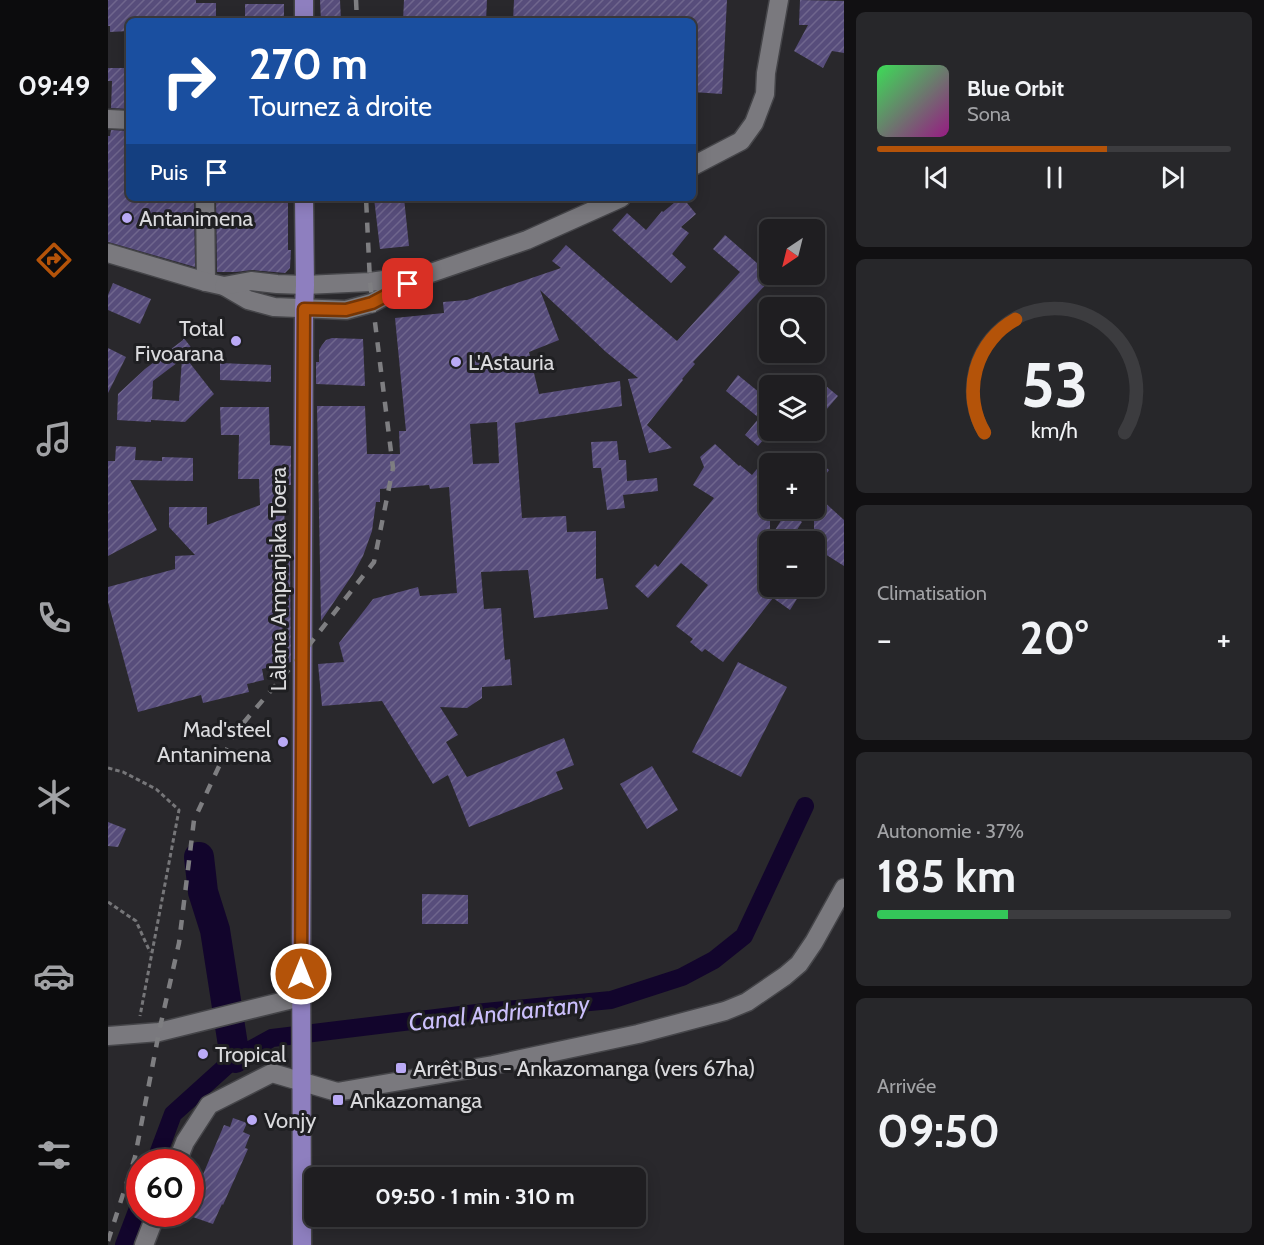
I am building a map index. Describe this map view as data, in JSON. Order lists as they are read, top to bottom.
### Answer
{
  "streets": {
    "main road": ["Làlana Ampanjaka Toera"]
  },
  "water": ["Canal Andriantany"],
  "places": {
    "other": [
      "Antanimena",
      "Total Fivoarana",
      "L'Astauria",
      "Mad'steel Antanimena",
      "Tropical",
      "Vonjy"
    ],
    "transit": ["Arrêt Bus - Ankazomanga (vers 67ha)", "Ankazomanga"]
  },
  "north": "bottom left",
  "page": {
    "tabs": "09:49",
    "turn": ["270 m", "Tournez à droite"],
    "song": ["Blue Orbit", "Sona"],
    "then": "Puis",
    "map_buttons": ["+", "−"],
    "tile": [
      "Climatisation",
      ["Autonomie · 37%", "185 km"],
      ["Arrivée", "09:50"]
    ],
    "heat": ["−", "20°", "+"],
    "limit": "60",
    "trip": "09:50 · 1 min · 310 m",
    "gauge": ["53", "km/h"]
  }
}
